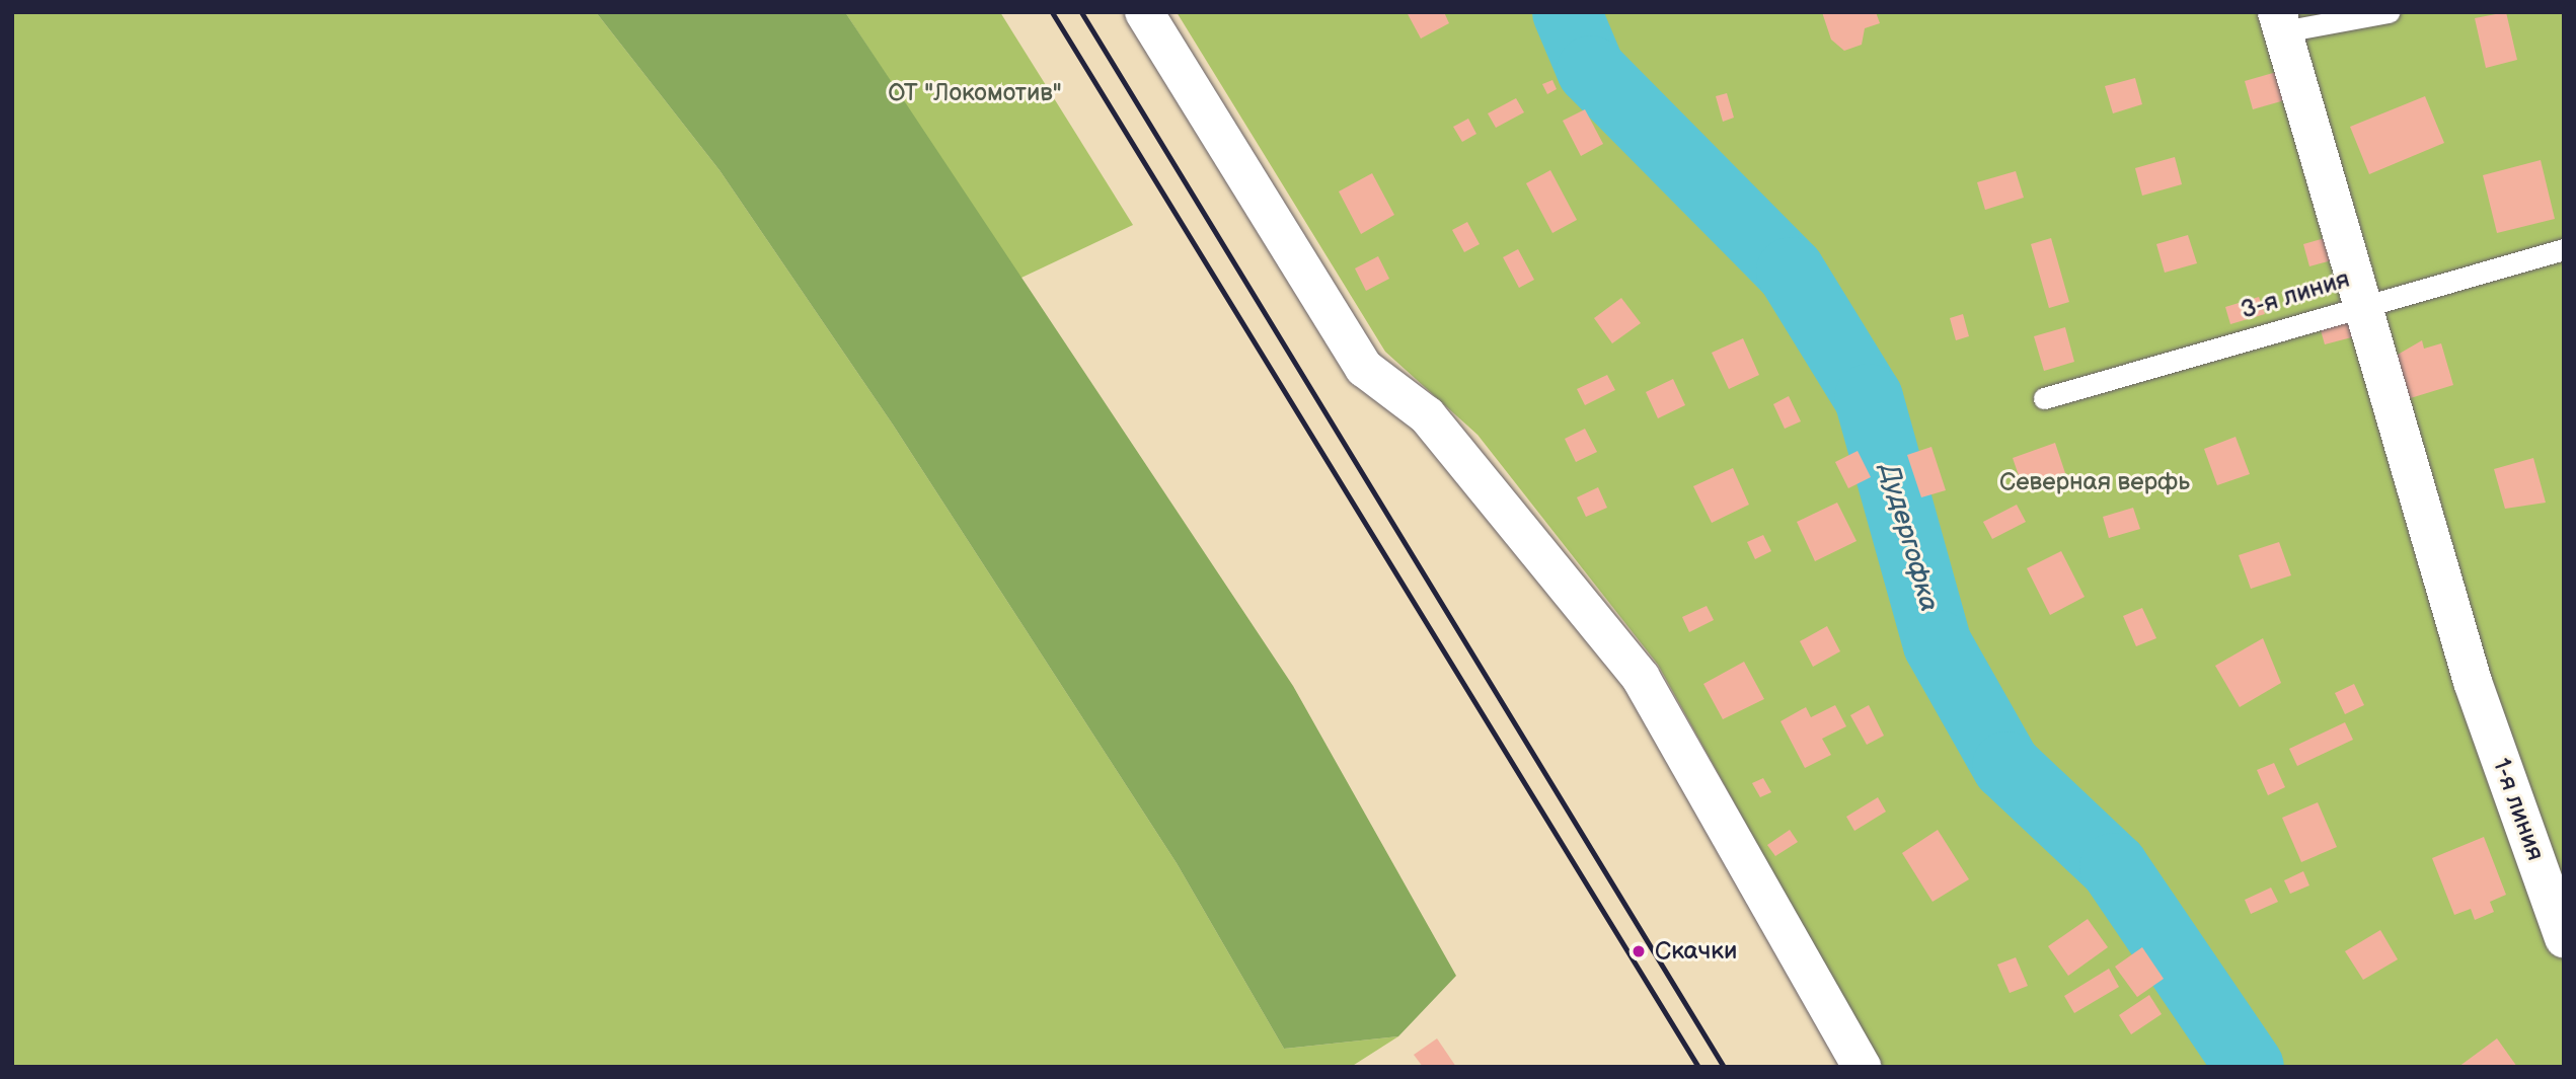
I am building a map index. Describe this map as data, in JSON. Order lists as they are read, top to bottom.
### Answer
{
  "streets": {
    "street": ["1-я линия"],
    "lane": ["3-я линия"]
  },
  "crossings": [
    ["3-я линия", "1-я линия"]
  ],
  "water": ["Дудергофка"],
  "parks": ["ОТ \"Локомотив\"", "Северная верфь"],
  "places": ["Скачки"]
}
